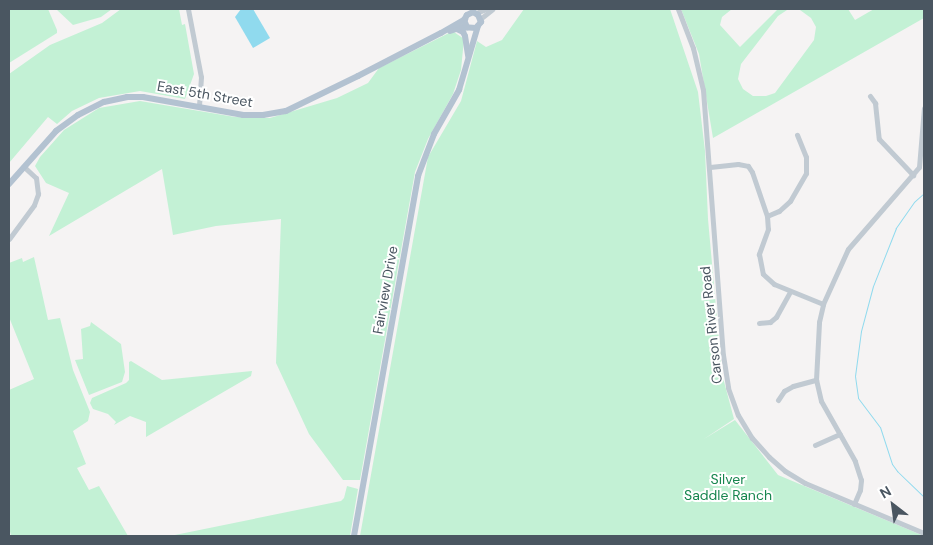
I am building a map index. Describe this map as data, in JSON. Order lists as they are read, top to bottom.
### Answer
{
  "streets": {
    "main road": ["East 5th Street", "Fairview Drive"],
    "street": ["Carson River Road"]
  },
  "crossings": [
    ["East 5th Street", "Fairview Drive"]
  ],
  "parks": ["Silver Saddle Ranch"],
  "north": "top left"
}
